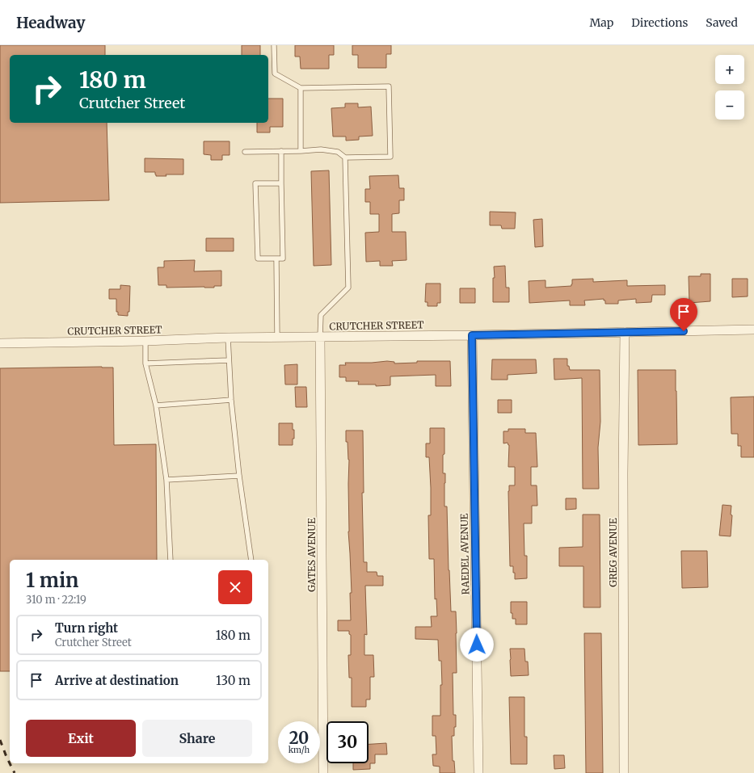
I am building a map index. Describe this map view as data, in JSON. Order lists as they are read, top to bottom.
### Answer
{
  "streets": {
    "street": [
      "CRUTCHER STREET",
      "GREG AVENUE",
      "RAEDEL AVENUE",
      "GATES AVENUE"
    ]
  },
  "crossings": [
    ["CRUTCHER STREET", "GREG AVENUE"],
    ["CRUTCHER STREET", "RAEDEL AVENUE"],
    ["CRUTCHER STREET", "GATES AVENUE"]
  ],
  "page": {
    "header": "Headway",
    "nav": ["Map", "Directions", "Saved"],
    "map_buttons": ["+", "−"],
    "turn": ["180 m", "Crutcher Street"],
    "heading": ["1 min", "310 m · 22:19"],
    "list": [
      {
        "name": "Turn right",
        "note": "Crutcher Street",
        "value": "180 m"
      },
      {
        "name": "Arrive at destination",
        "value": "130 m"
      }
    ],
    "buttons": ["Exit", "Share"],
    "speed": "20 km/h",
    "limit": "30"
  }
}
